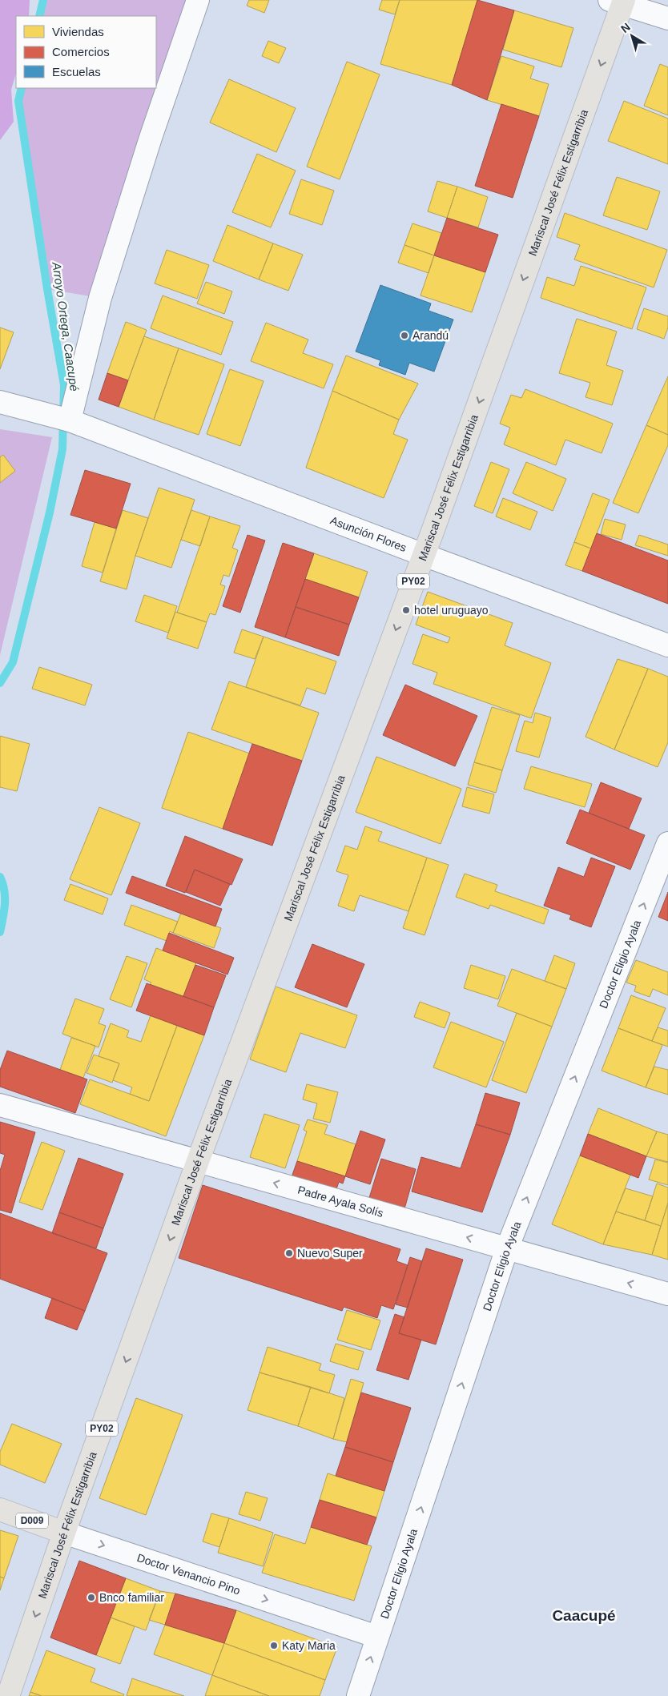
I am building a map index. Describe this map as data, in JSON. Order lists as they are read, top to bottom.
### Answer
{
  "streets": {
    "main road": [
      "Mariscal José Félix Estigarribia",
      "PY02",
      "D009",
      "Doctor Venancio Pino"
    ],
    "street": ["Asunción Flores", "Doctor Eligio Ayala", "Padre Ayala Solís"]
  },
  "crossings": [
    ["Mariscal José Félix Estigarribia", "Asunción Flores"],
    ["Mariscal José Félix Estigarribia", "Padre Ayala Solís"],
    ["Mariscal José Félix Estigarribia", "Doctor Venancio Pino"],
    ["Doctor Eligio Ayala", "Padre Ayala Solís"],
    ["Doctor Eligio Ayala", "Doctor Venancio Pino"]
  ],
  "one_way": [
    "Mariscal José Félix Estigarribia",
    "Doctor Eligio Ayala",
    "Padre Ayala Solís",
    "Doctor Venancio Pino"
  ],
  "districts": ["Caacupé"],
  "water": ["Arroyo Ortega, Caacupé"],
  "places": [
    "Arandú",
    "hotel uruguayo",
    "Nuevo Super",
    "Bnco familiar",
    "Katy Maria"
  ],
  "legend": ["Viviendas", "Comercios", "Escuelas"],
  "north": "top left"
}
